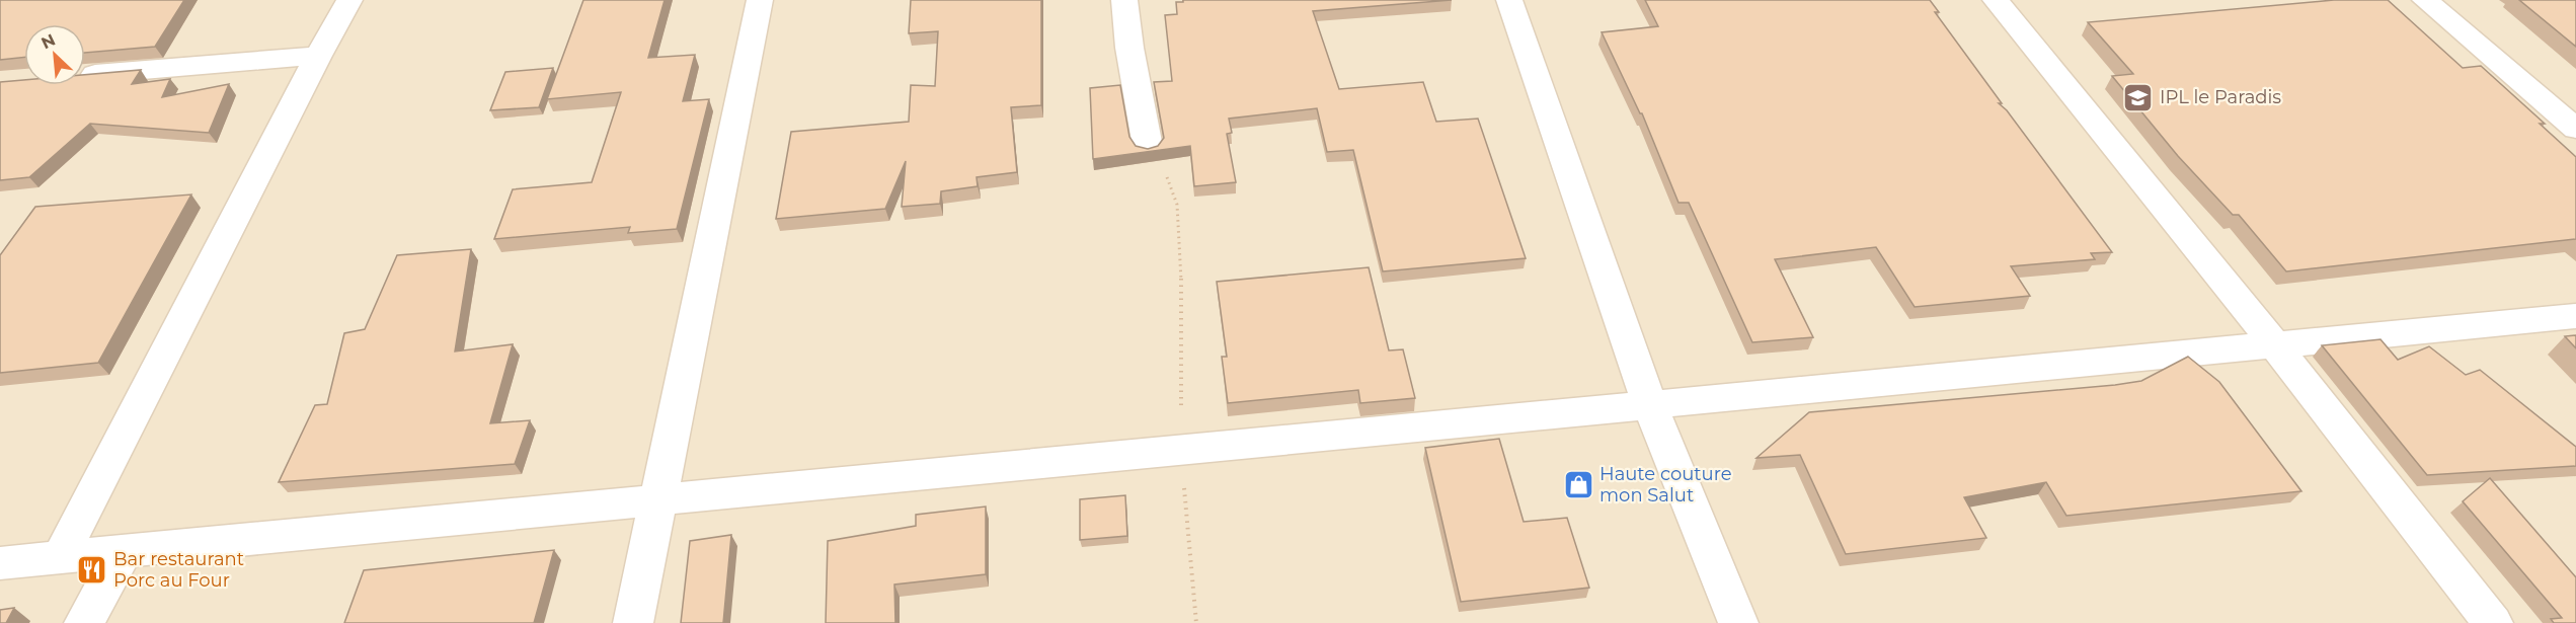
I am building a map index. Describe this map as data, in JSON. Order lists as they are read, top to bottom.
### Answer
{
  "places": {
    "school or university": ["IPL le Paradis"],
    "shop": ["Haute couture mon Salut"],
    "restaurant": ["Bar restaurant Porc au Four"]
  },
  "north": "top left"
}
